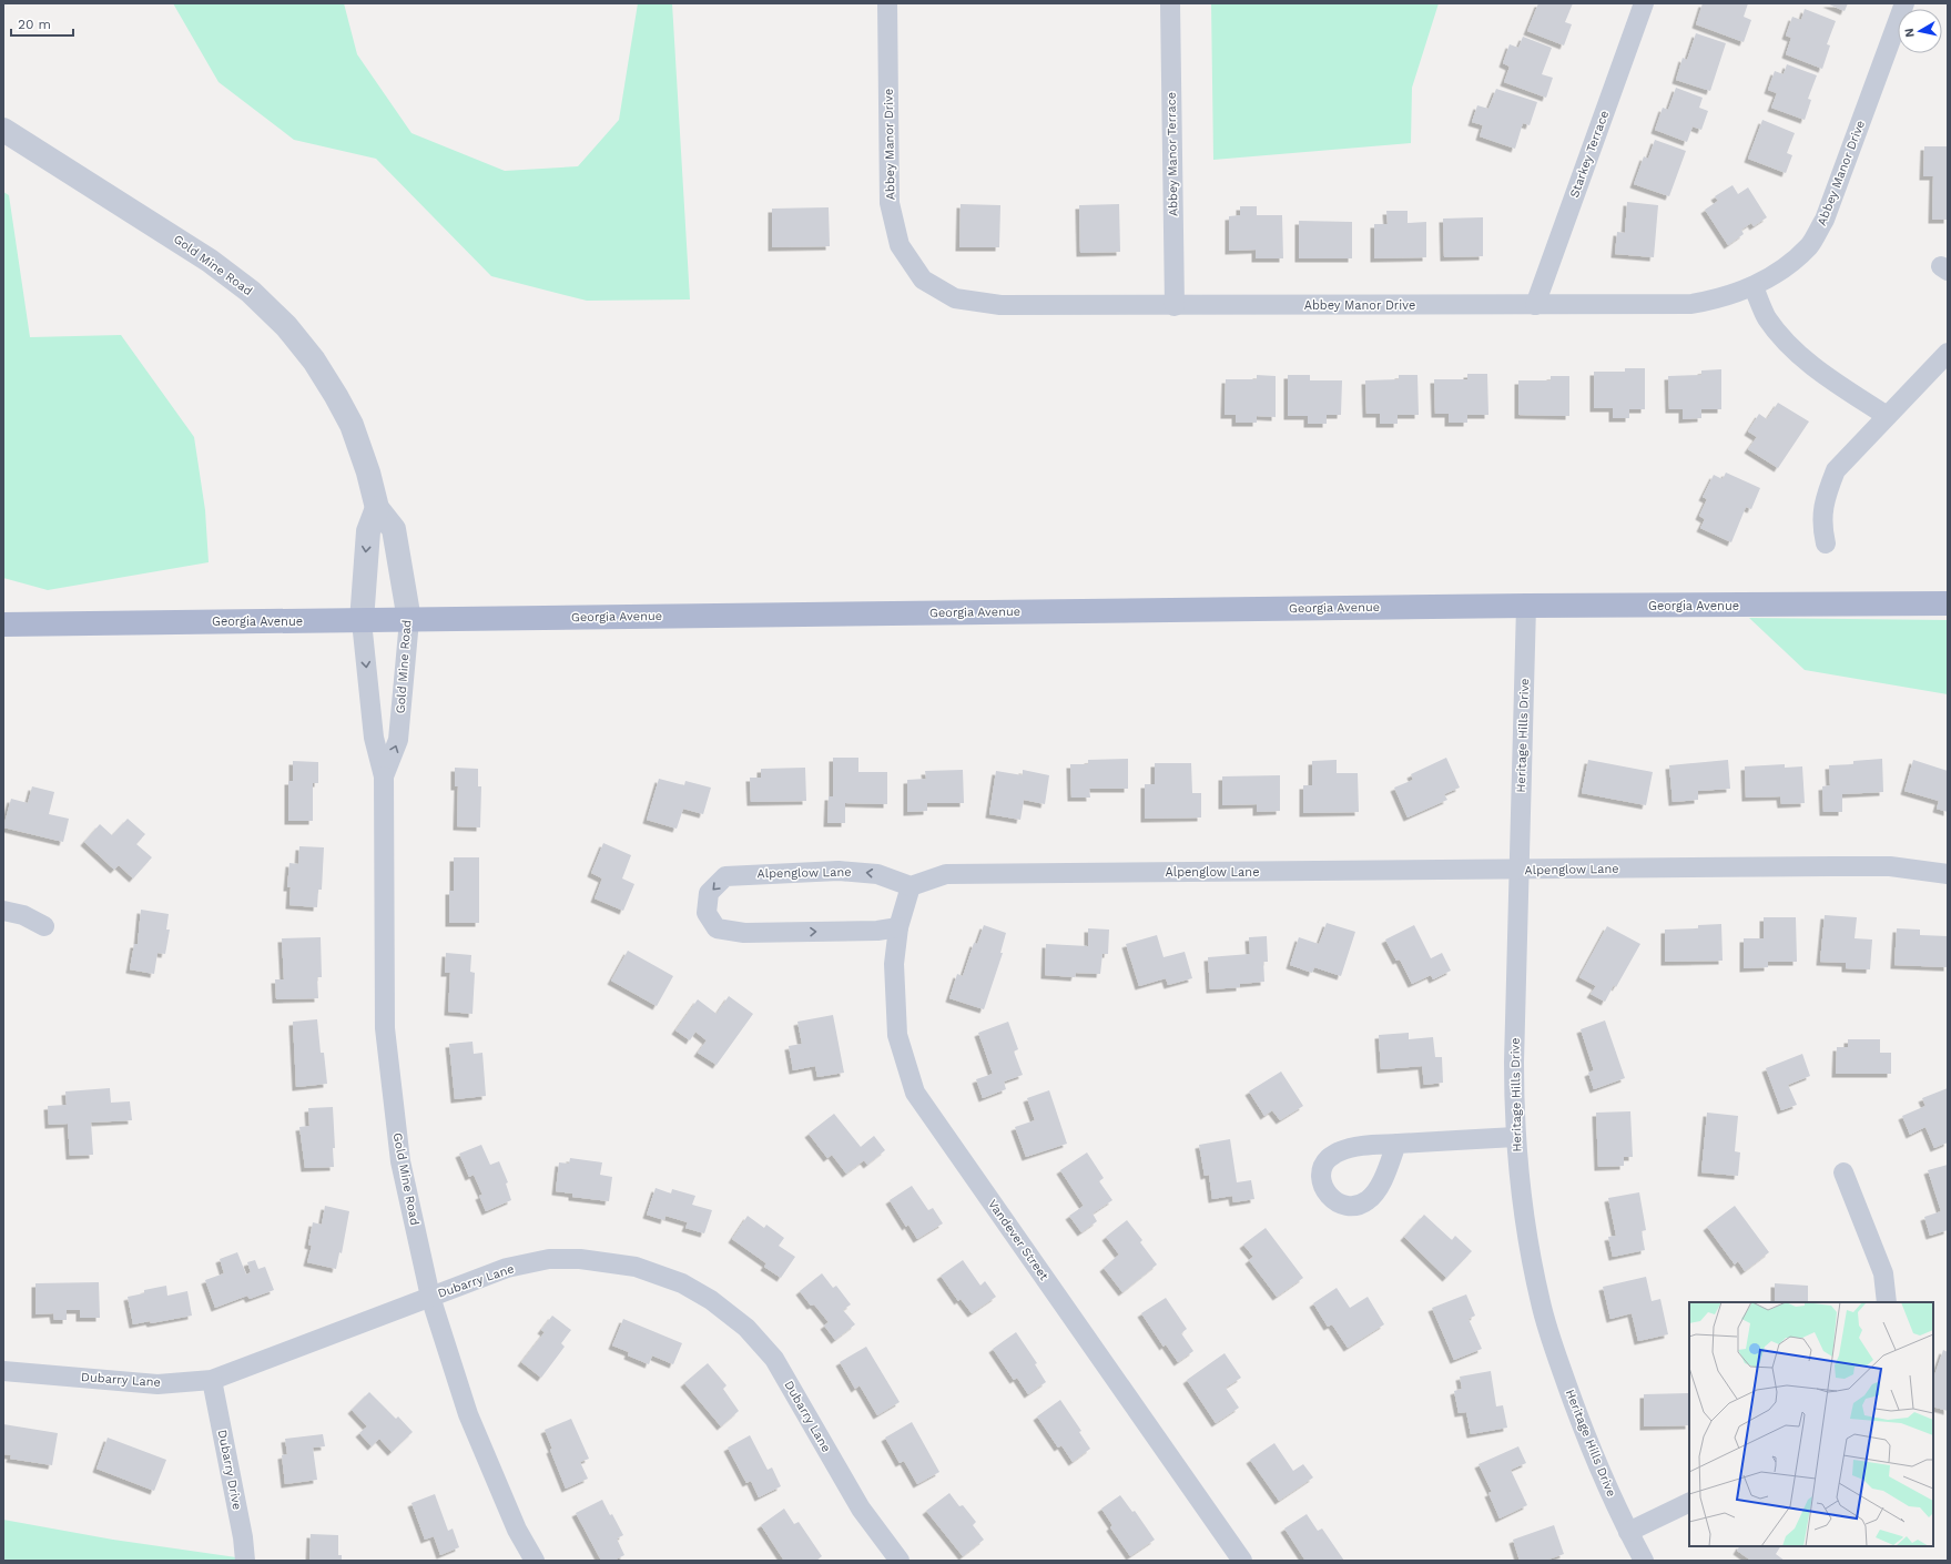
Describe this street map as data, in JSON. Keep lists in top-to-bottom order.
{
  "streets": {
    "main road": ["Georgia Avenue"],
    "street": [
      "Abbey Manor Drive",
      "Abbey Manor Terrace",
      "Starkey Terrace",
      "Gold Mine Road",
      "Heritage Hills Drive",
      "Alpenglow Lane",
      "Vandever Street",
      "Dubarry Lane",
      "Dubarry Drive"
    ]
  },
  "crossings": [
    ["Abbey Manor Drive", "Abbey Manor Terrace"],
    ["Abbey Manor Drive", "Starkey Terrace"],
    ["Gold Mine Road", "Georgia Avenue"],
    ["Gold Mine Road", "Dubarry Lane"],
    ["Georgia Avenue", "Heritage Hills Drive"],
    ["Heritage Hills Drive", "Alpenglow Lane"],
    ["Alpenglow Lane", "Vandever Street"],
    ["Dubarry Lane", "Dubarry Drive"]
  ],
  "scale_bar": "20 m",
  "north": "left"
}
